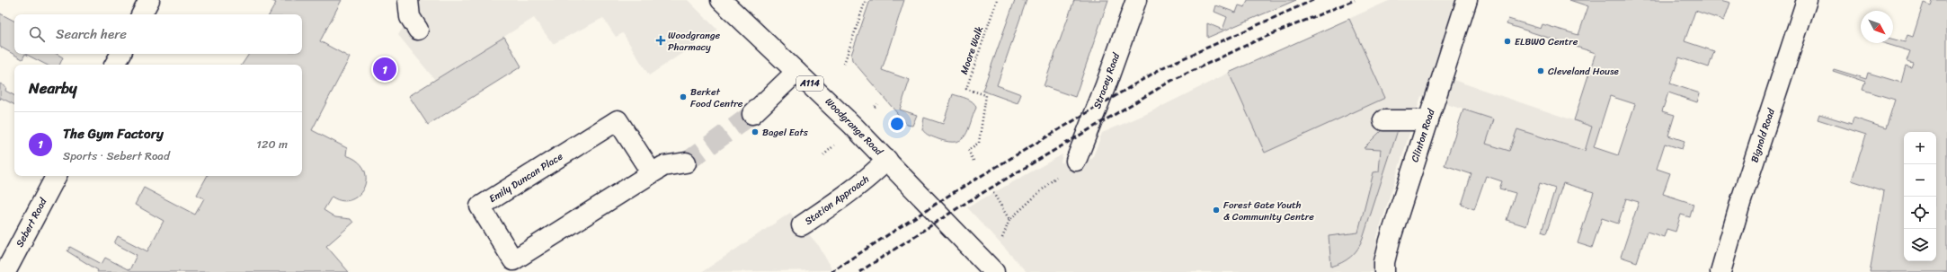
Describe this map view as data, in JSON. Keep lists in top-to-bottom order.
{
  "streets": {
    "street": [
      "Stracey Road",
      "A114",
      "Woodgrange Road",
      "Clinton Road",
      "Bignold Road",
      "Emily Duncan Place",
      "Station Approach",
      "Sebert Road"
    ],
    "path": ["Moore Walk"]
  },
  "crossings": [
    ["Woodgrange Road", "Station Approach"]
  ],
  "places": {
    "health": ["Woodgrange Pharmacy"],
    "other": [
      "ELBWO Centre",
      "Cleveland House",
      "Berket Food Centre",
      "Bagel Eats",
      "Forest Gate Youth & Community Centre"
    ]
  },
  "north": "bottom right",
  "page": {
    "search": "Search here",
    "pins": "1",
    "heading": "Nearby",
    "list": [
      {
        "mark": "1",
        "name": "The Gym Factory",
        "note": "Sports · Sebert Road",
        "value": "120 m"
      }
    ],
    "map_buttons": ["+", "−"]
  }
}
